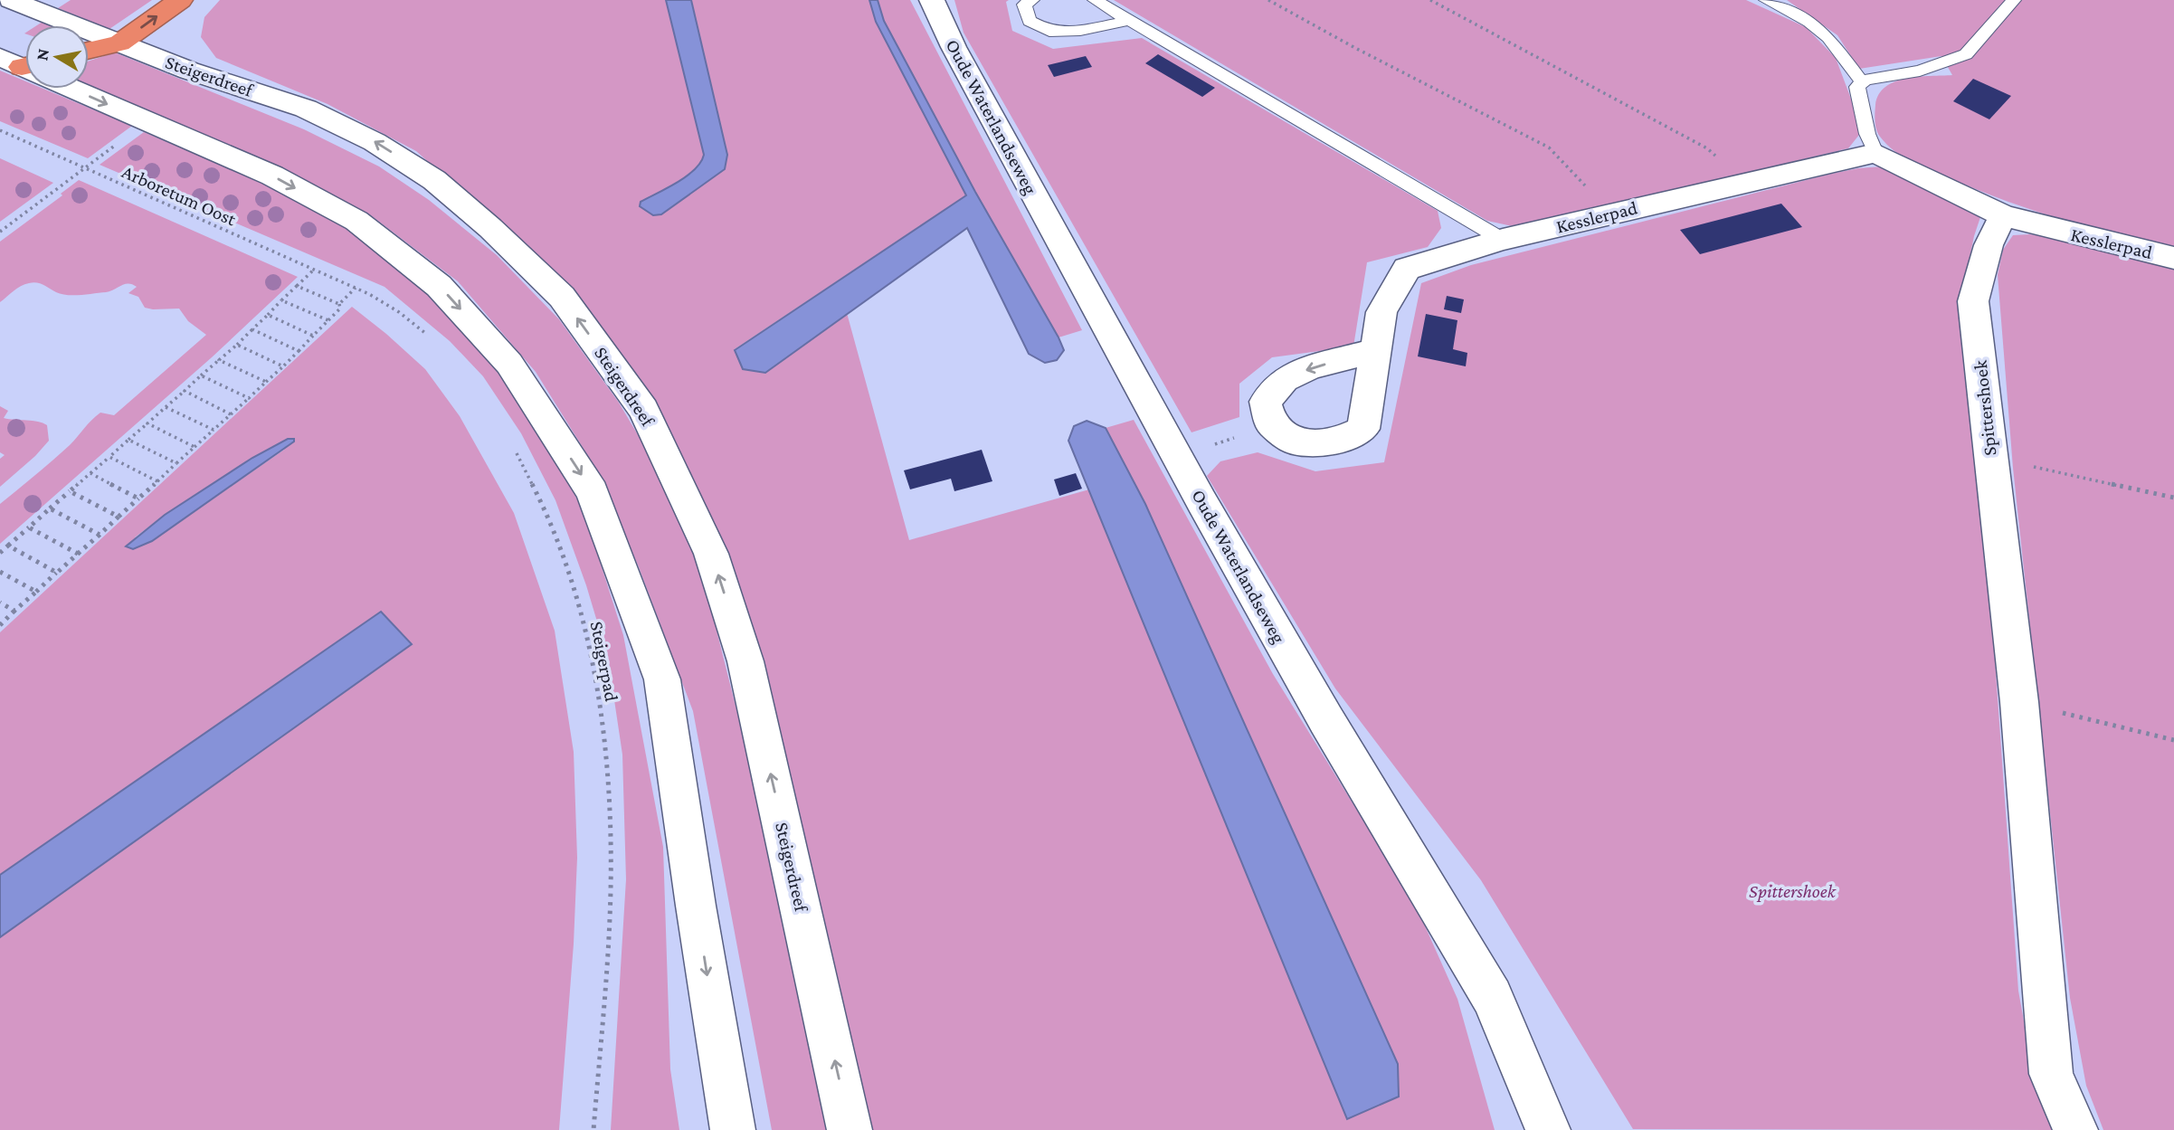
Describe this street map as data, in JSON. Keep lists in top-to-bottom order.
{
  "streets": {
    "main road": [
      "Steigerdreef",
      "Oude Waterlandseweg",
      "Kesslerpad",
      "Spittershoek"
    ],
    "path": ["Arboretum Oost", "Steigerpad"]
  },
  "crossings": [
    ["Kesslerpad", "Spittershoek"]
  ],
  "parks": ["Spittershoek"],
  "north": "left"
}
